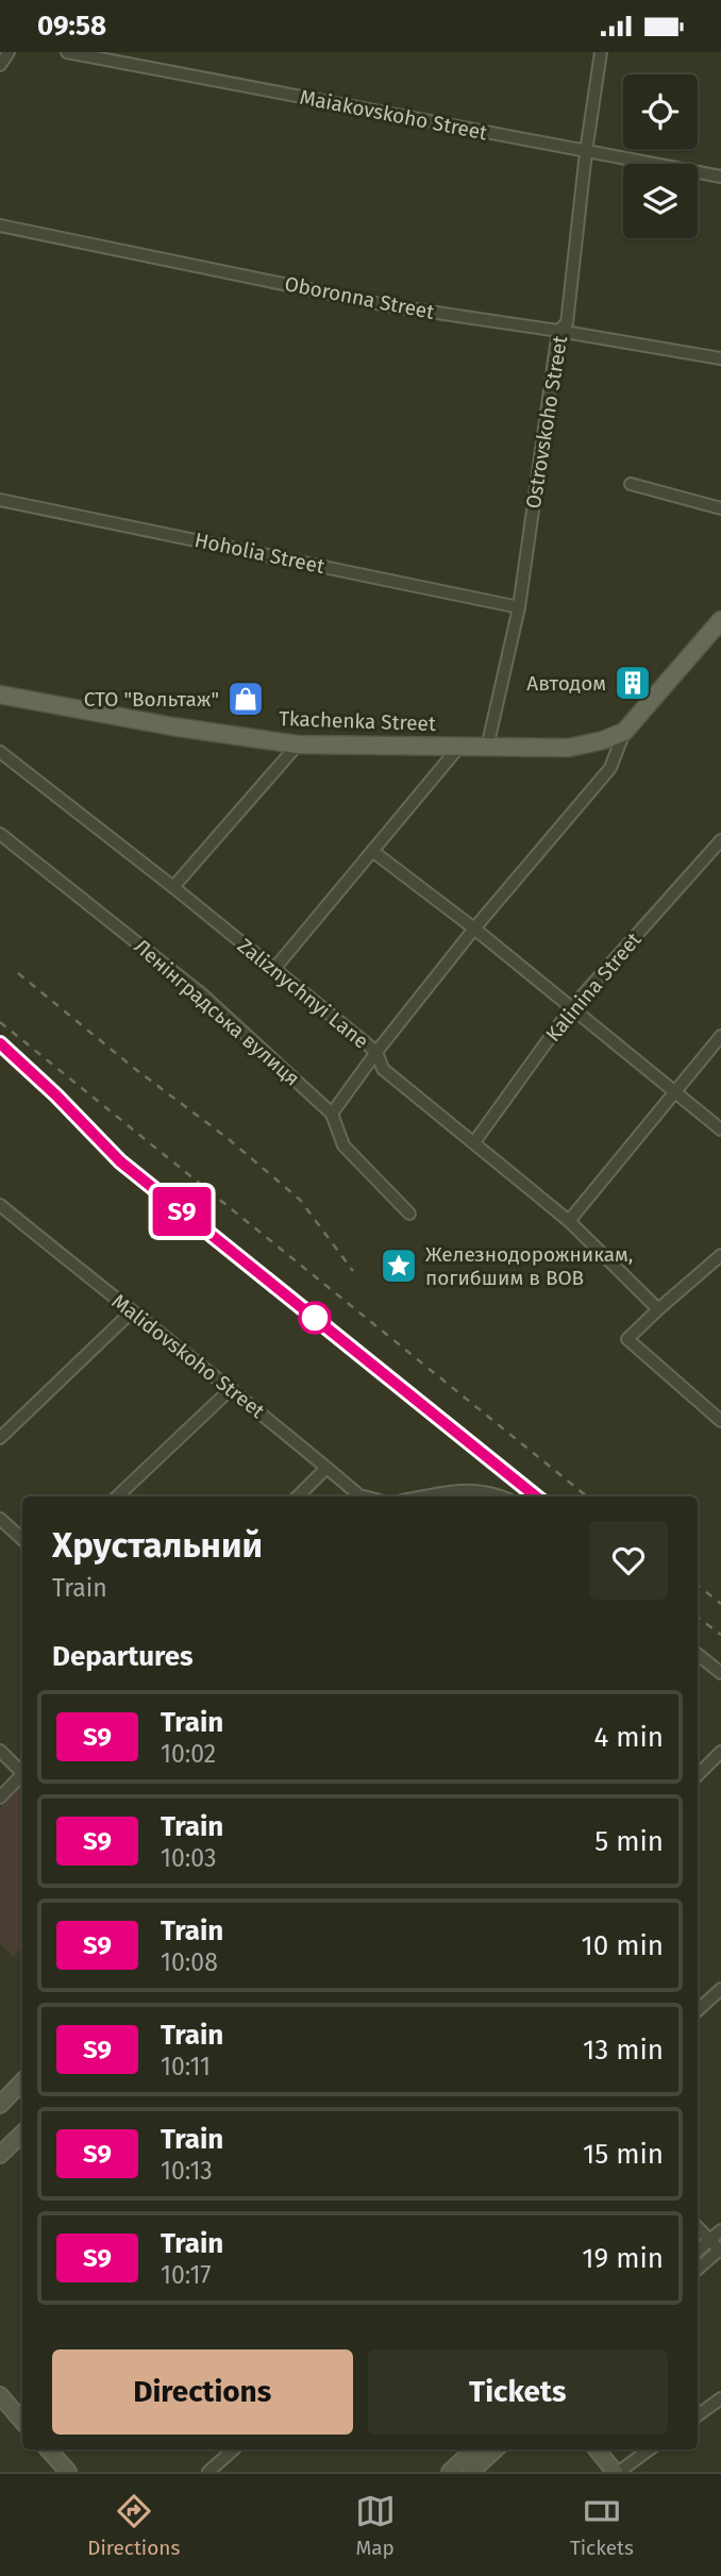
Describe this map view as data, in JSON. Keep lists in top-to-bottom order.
{
  "streets": {
    "main road": ["Tkachenka Street"],
    "street": [
      "Maiakovskoho Street",
      "Oboronna Street",
      "Ostrovskoho Street",
      "Hoholia Street",
      "Kalinina Street",
      "Zaliznychnyi Lane",
      "Ленінградська вулиця",
      "Malidovskoho Street"
    ]
  },
  "crossings": [
    ["Maiakovskoho Street", "Ostrovskoho Street"],
    ["Oboronna Street", "Ostrovskoho Street"],
    ["Ostrovskoho Street", "Hoholia Street"],
    ["Ostrovskoho Street", "Tkachenka Street"],
    ["Kalinina Street", "Zaliznychnyi Lane"]
  ],
  "places": {
    "building": ["Автодом"],
    "shop": ["СТО \"Вольтаж\""],
    "place": ["Железнодорожникам, погибшим в ВОВ"]
  },
  "page": {
    "status": "09:58",
    "on_map": "S9",
    "heading": [
      ["Хрустальний", "Train"],
      "Departures"
    ],
    "list": [
      {
        "mark": "S9",
        "name": "Train",
        "note": "10:02",
        "value": "4 min"
      },
      {
        "mark": "S9",
        "name": "Train",
        "note": "10:03",
        "value": "5 min"
      },
      {
        "mark": "S9",
        "name": "Train",
        "note": "10:08",
        "value": "10 min"
      },
      {
        "mark": "S9",
        "name": "Train",
        "note": "10:11",
        "value": "13 min"
      },
      {
        "mark": "S9",
        "name": "Train",
        "note": "10:13",
        "value": "15 min"
      },
      {
        "mark": "S9",
        "name": "Train",
        "note": "10:17",
        "value": "19 min"
      }
    ],
    "buttons": ["Directions", "Tickets"],
    "tabs": ["Directions", "Map", "Tickets"]
  }
}
